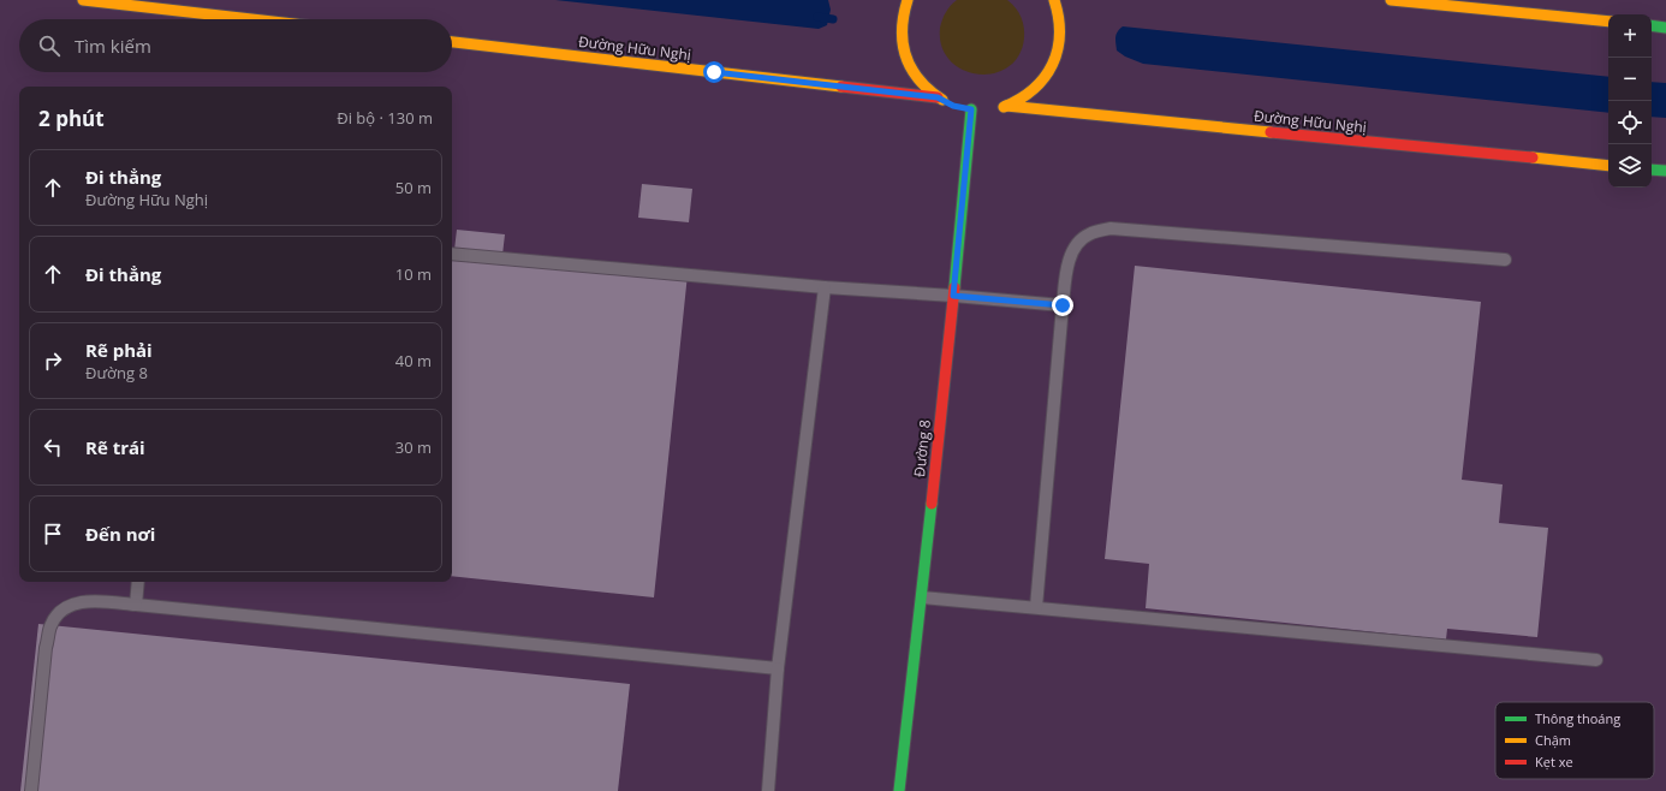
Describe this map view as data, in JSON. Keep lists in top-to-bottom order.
{
  "streets": {
    "main road": ["Đường Hữu Nghị", "Đường 8"]
  },
  "legend": ["Thông thoáng", "Chậm", "Kẹt xe"],
  "page": {
    "map_buttons": ["+", "−"],
    "search": "Tìm kiếm",
    "heading": ["2 phút", "Đi bộ · 130 m"],
    "list": [
      ["Đi thẳng", "Đường Hữu Nghị", "50 m"],
      ["Đi thẳng", "10 m"],
      ["Rẽ phải", "Đường 8", "40 m"],
      ["Rẽ trái", "30 m"],
      "Đến nơi"
    ]
  }
}
